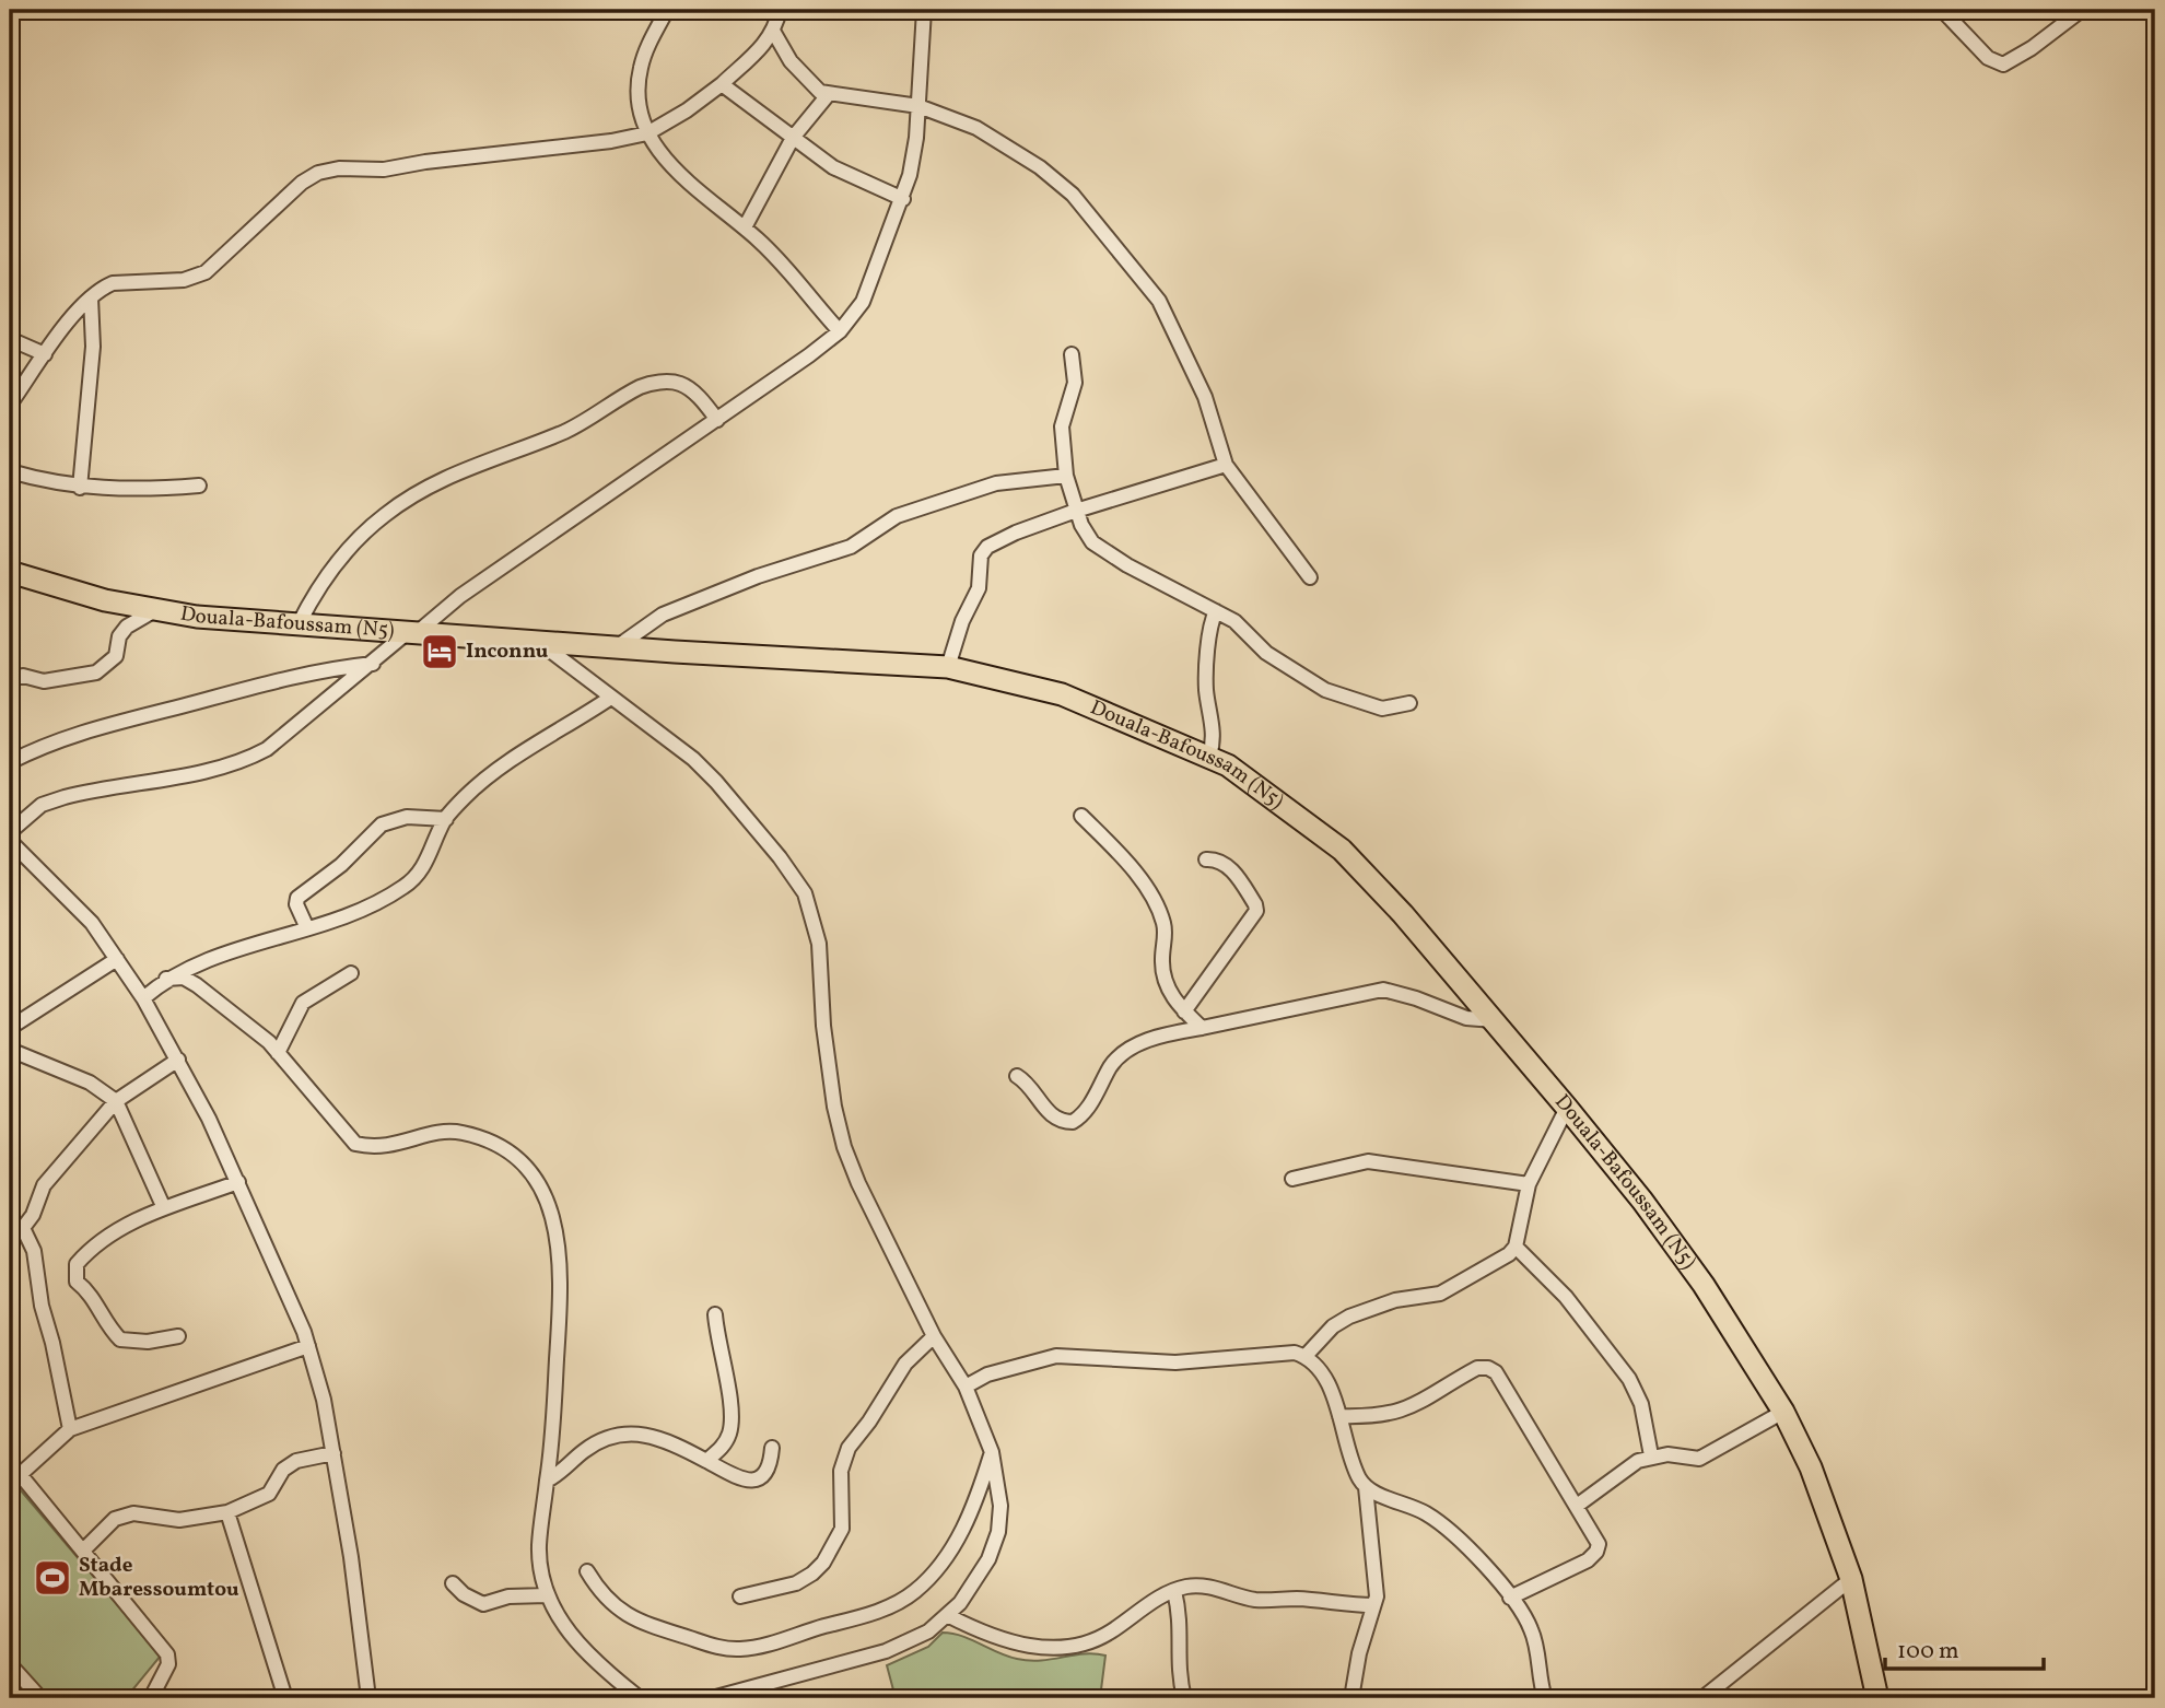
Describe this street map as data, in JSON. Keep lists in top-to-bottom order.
{
  "streets": {
    "highway": ["Douala-Bafoussam (N5)"]
  },
  "places": {
    "hotel": ["Inconnu"],
    "sports": ["Stade Mbaressoumtou"]
  },
  "scale_bar": "100 m"
}
